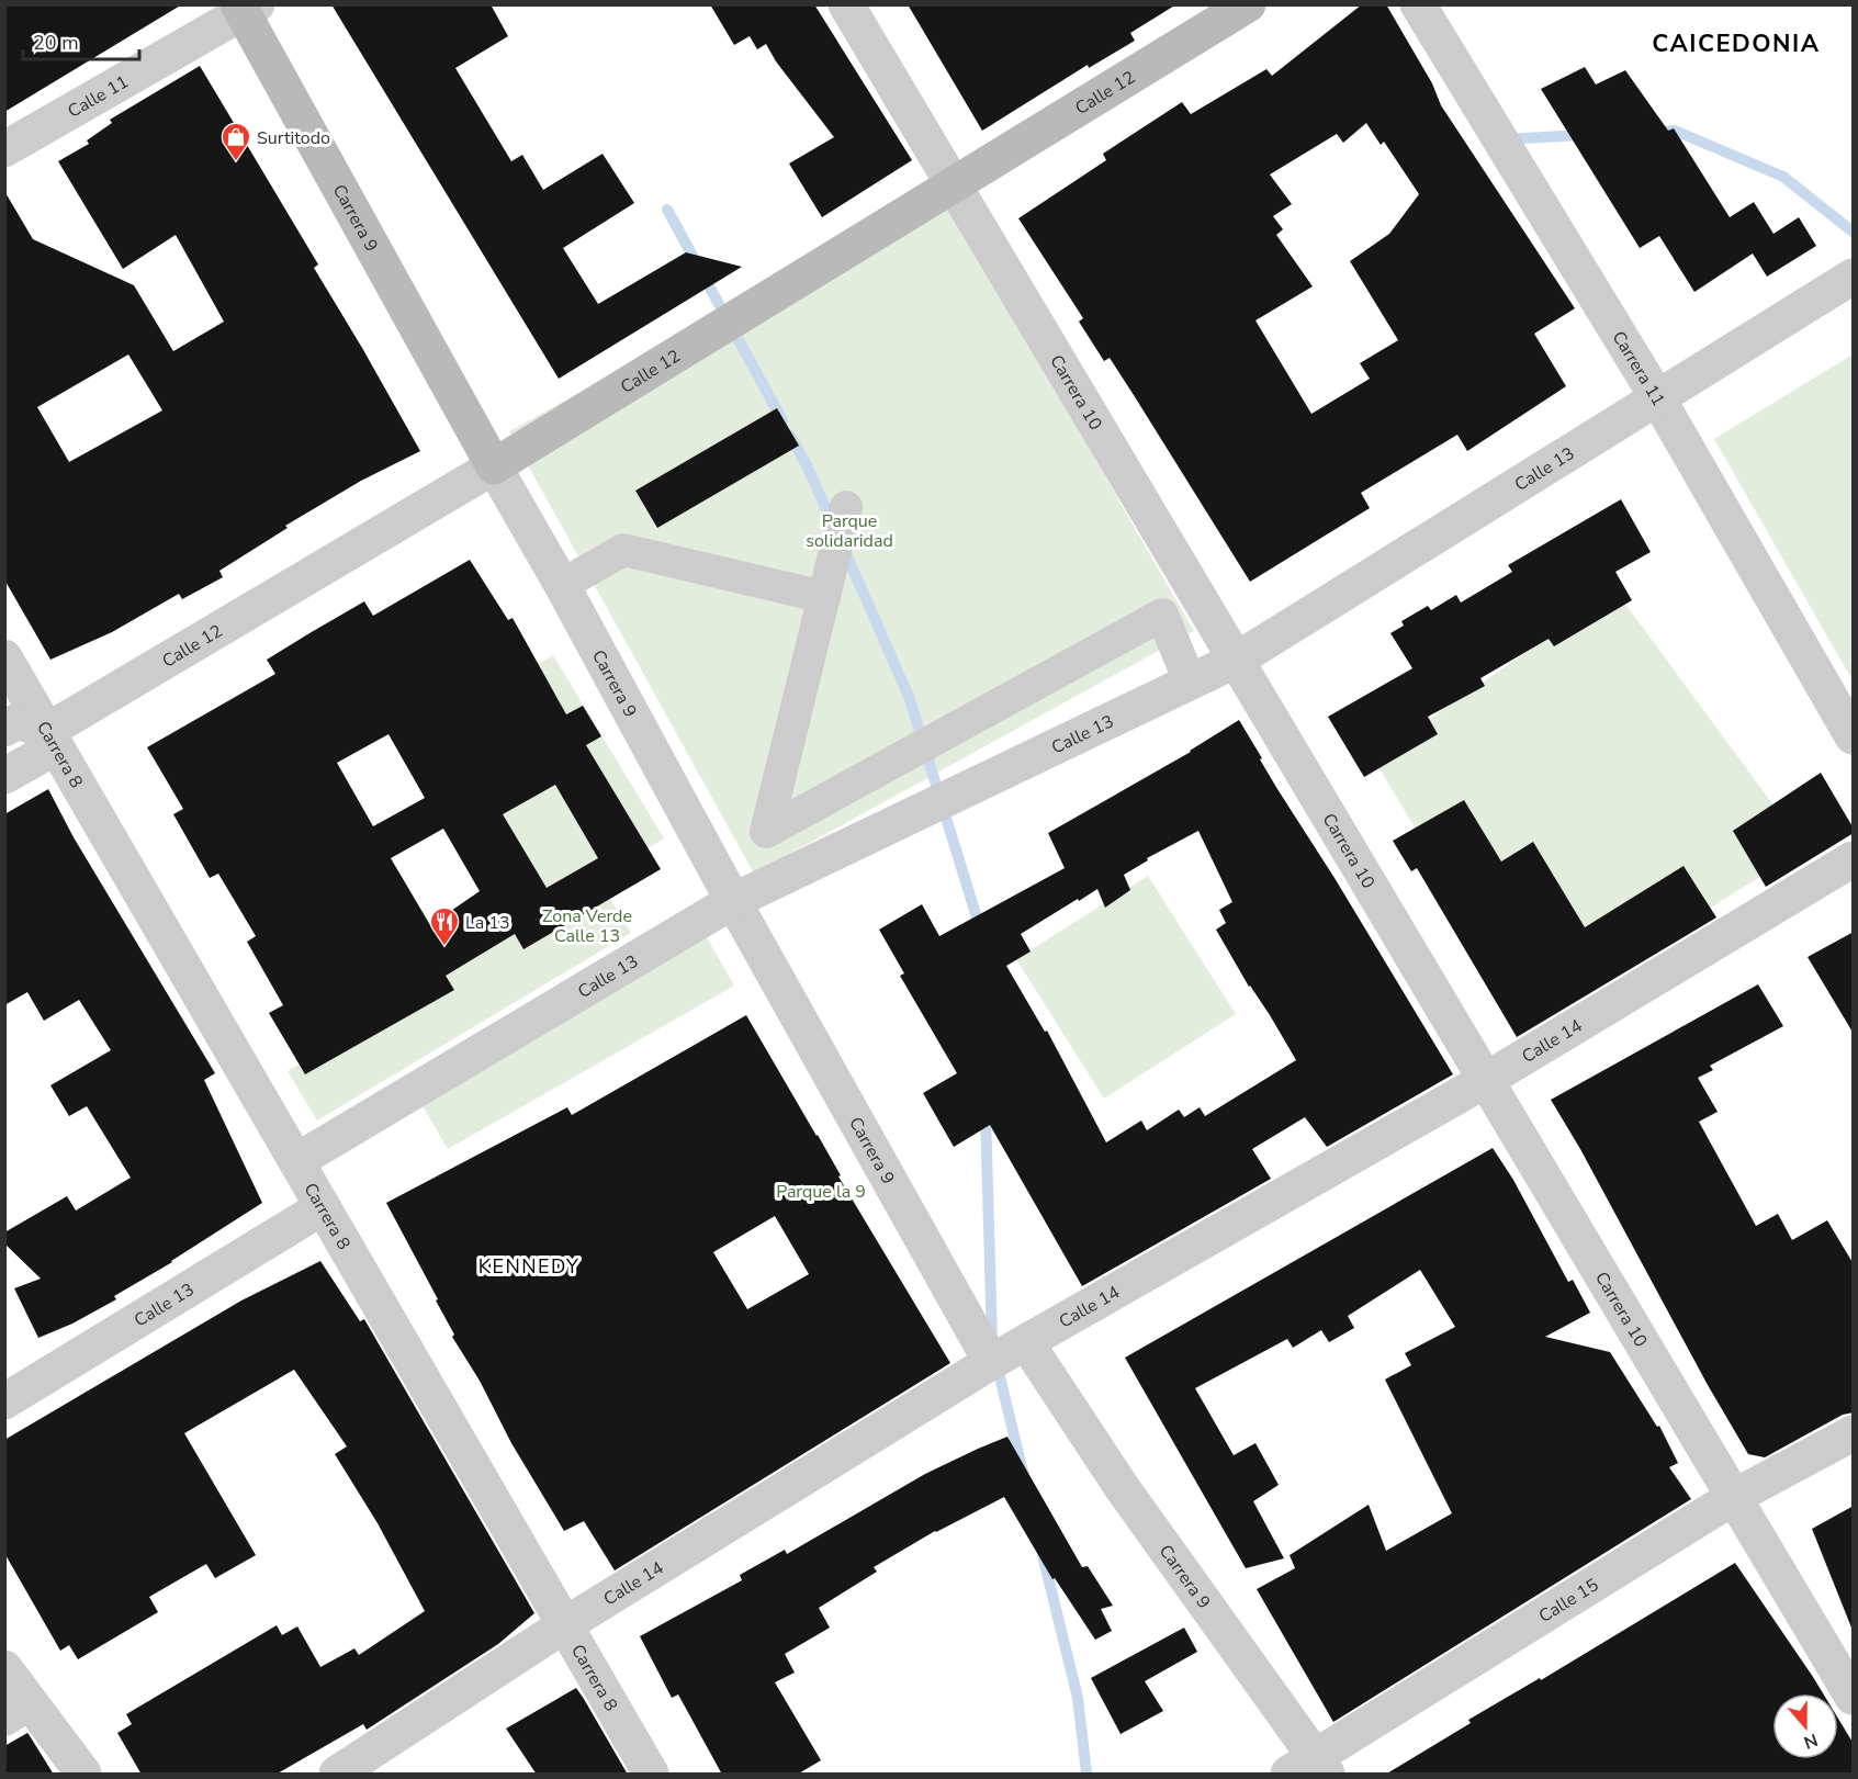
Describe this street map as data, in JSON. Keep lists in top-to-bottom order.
{
  "streets": {
    "main road": ["Calle 12", "Carrera 9"],
    "street": [
      "Calle 11",
      "Carrera 11",
      "Carrera 10",
      "Calle 13",
      "Carrera 8",
      "Calle 14",
      "Calle 15"
    ]
  },
  "crossings": [
    ["Calle 12", "Carrera 9"],
    ["Calle 12", "Carrera 10"],
    ["Calle 12", "Carrera 8"],
    ["Calle 11", "Carrera 9"],
    ["Carrera 9", "Calle 13"],
    ["Carrera 9", "Calle 14"],
    ["Carrera 9", "Calle 15"],
    ["Carrera 11", "Calle 13"],
    ["Carrera 10", "Calle 13"],
    ["Carrera 10", "Calle 14"],
    ["Carrera 10", "Calle 15"],
    ["Calle 13", "Carrera 8"],
    ["Carrera 8", "Calle 14"]
  ],
  "districts": ["CAICEDONIA", "KENNEDY"],
  "parks": ["Parque solidaridad", "Zona Verde Calle 13", "Parque la 9"],
  "places": {
    "shop": ["Surtitodo"],
    "restaurant": ["La 13"]
  },
  "scale_bar": "20 m",
  "north": "bottom"
}
